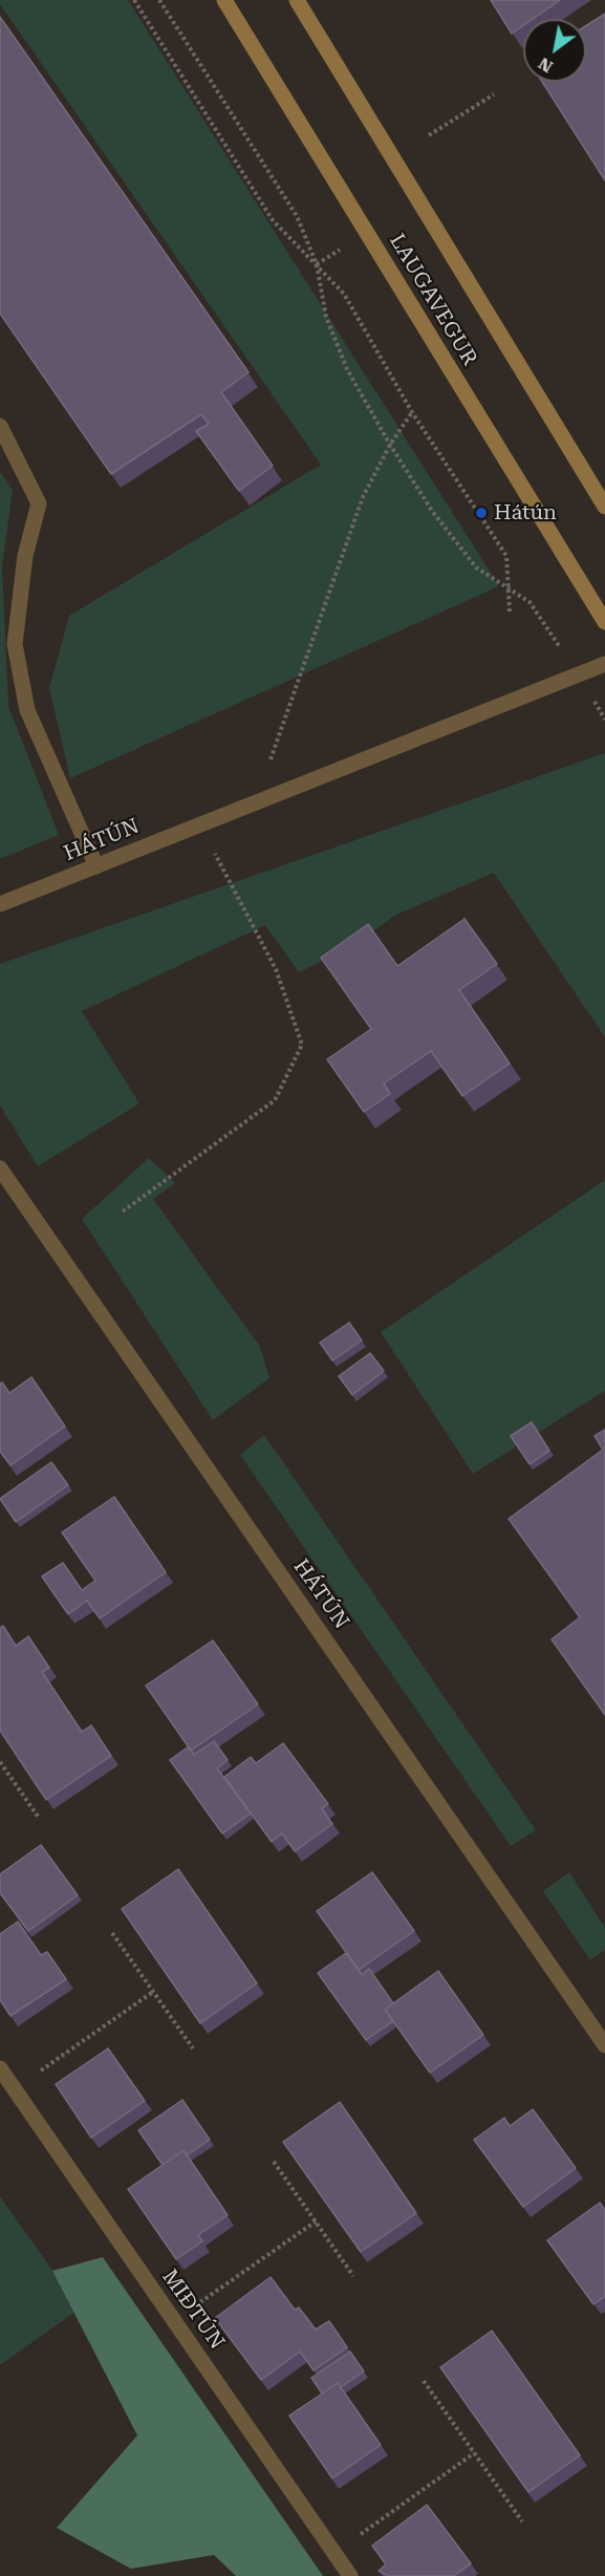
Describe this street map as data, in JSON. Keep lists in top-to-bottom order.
{
  "streets": {
    "main road": ["LAUGAVEGUR"],
    "street": ["HÁTÚN", "MIÐTÚN"]
  },
  "places": ["Hátún"],
  "north": "bottom left"
}
